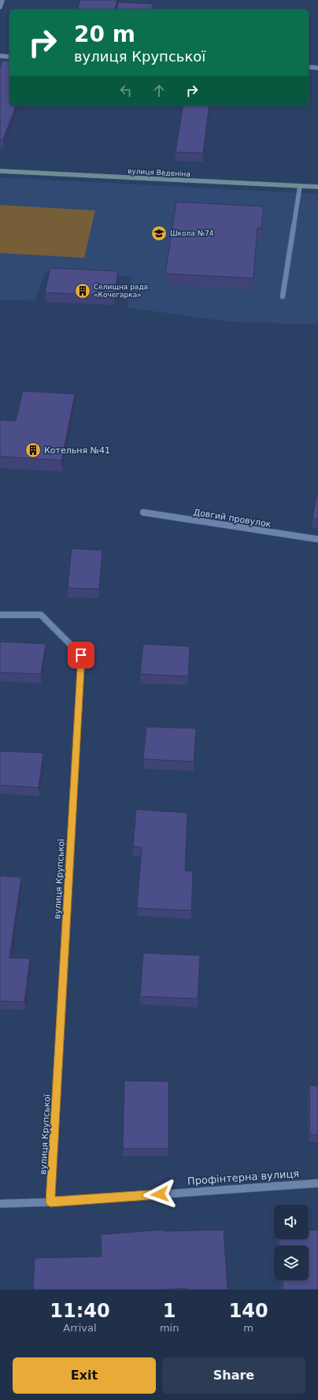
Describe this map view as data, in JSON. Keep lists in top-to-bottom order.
{
  "streets": {
    "street": [
      "вулиця Веденіна",
      "Довгий провулок",
      "вулиця Крупської",
      "Профінтерна вулиця"
    ]
  },
  "crossings": [
    ["вулиця Крупської", "Профінтерна вулиця"]
  ],
  "places": {
    "school or university": ["Школа №74"],
    "building": ["Селищна рада «Кочегарка»", "Котельня №41"]
  },
  "page": {
    "turn": ["20 m", "вулиця Крупської"],
    "eta": [
      "11:40",
      "Arrival",
      "1",
      "min",
      "140",
      "m"
    ],
    "buttons": ["Exit", "Share"]
  }
}
